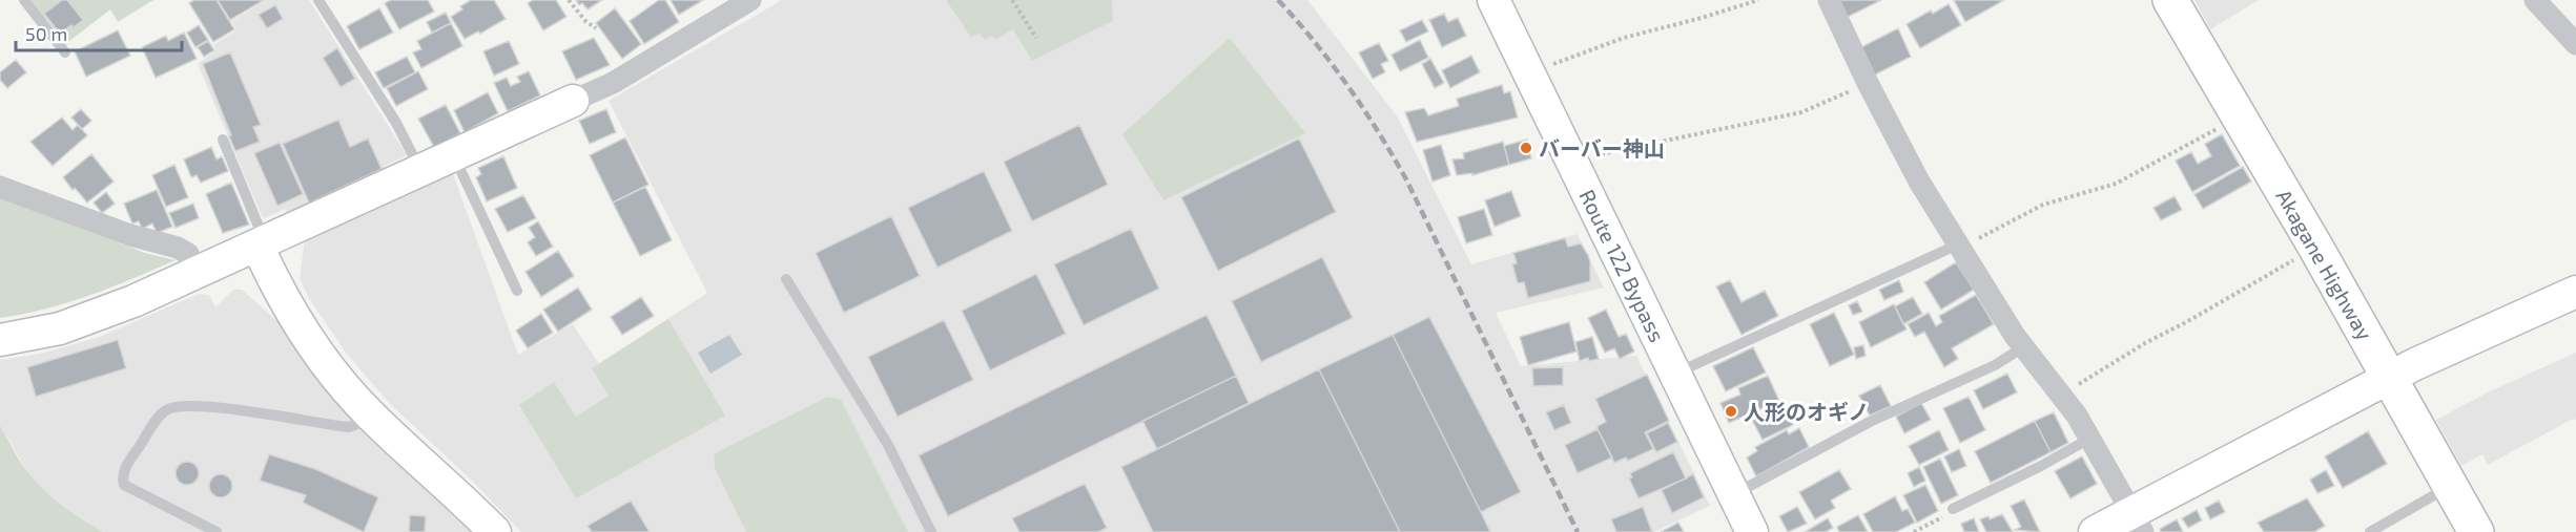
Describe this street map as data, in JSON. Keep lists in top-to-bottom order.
{
  "streets": {
    "highway": ["Akagane Highway"],
    "street": ["Route 122 Bypass"]
  },
  "places": ["バーバー神山", "人形のオギノ"],
  "scale_bar": "50 m"
}
